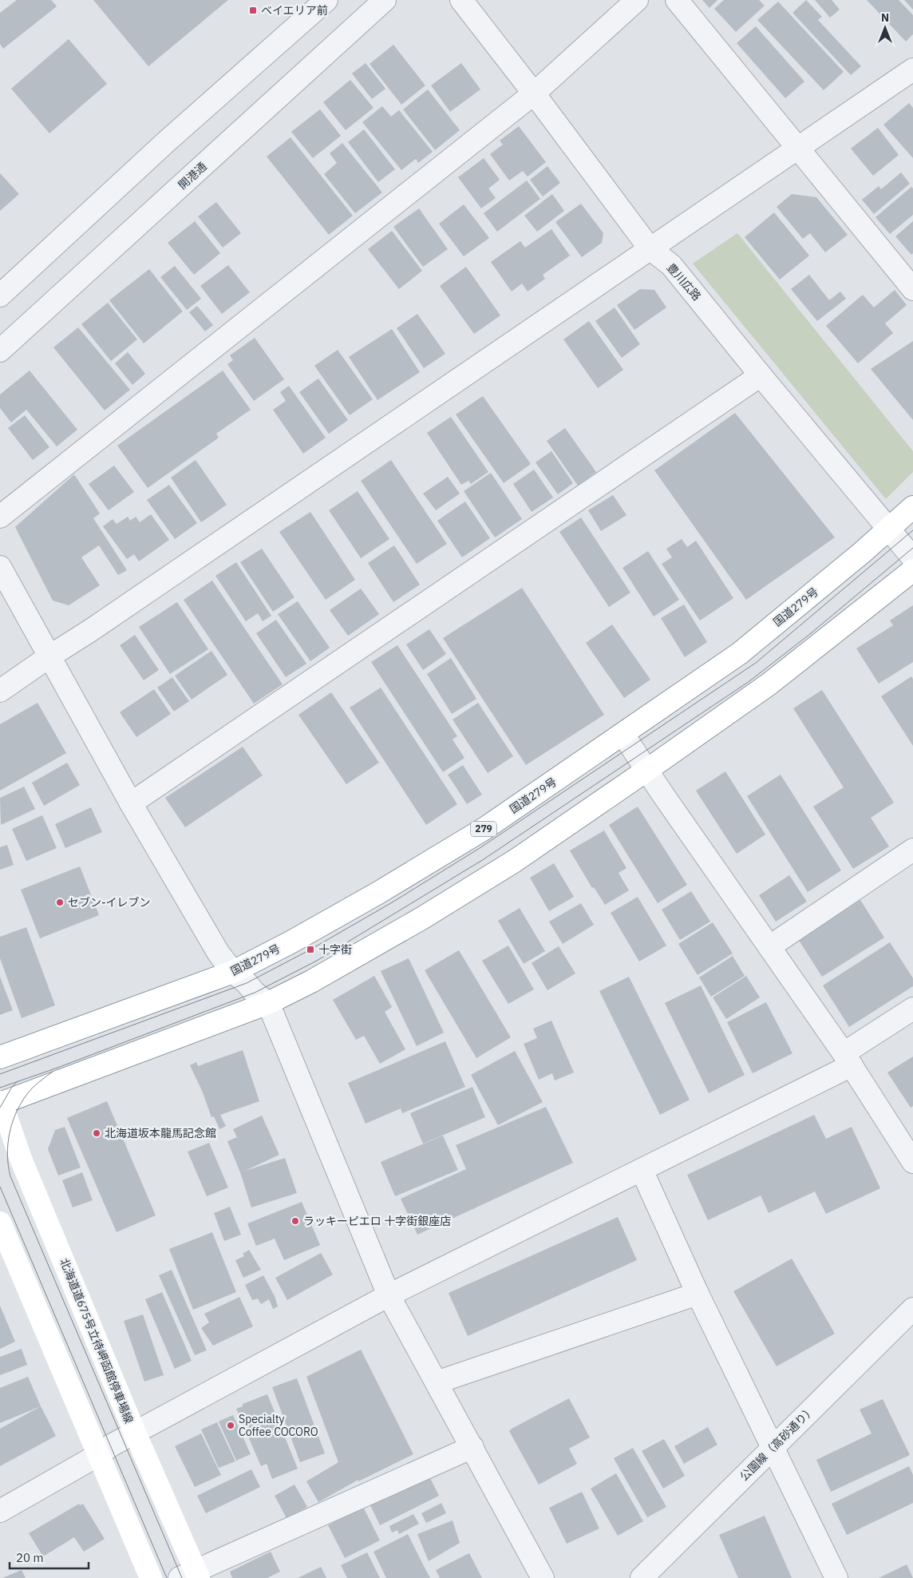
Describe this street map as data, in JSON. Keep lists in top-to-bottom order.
{
  "streets": {
    "main road": ["国道279号", "279", "北海道道675号立待岬函館停車場線"],
    "street": ["開港通", "豊川広路", "公園線（高砂通り）"]
  },
  "crossings": [
    ["豊川広路", "国道279号"]
  ],
  "places": {
    "transit": ["ベイエリア前", "十字街"],
    "other": [
      "セブン-イレブン",
      "北海道坂本龍馬記念館",
      "ラッキーピエロ 十字街銀座店",
      "Specialty Coffee COCORO"
    ]
  },
  "scale_bar": "20 m",
  "north": "top"
}
